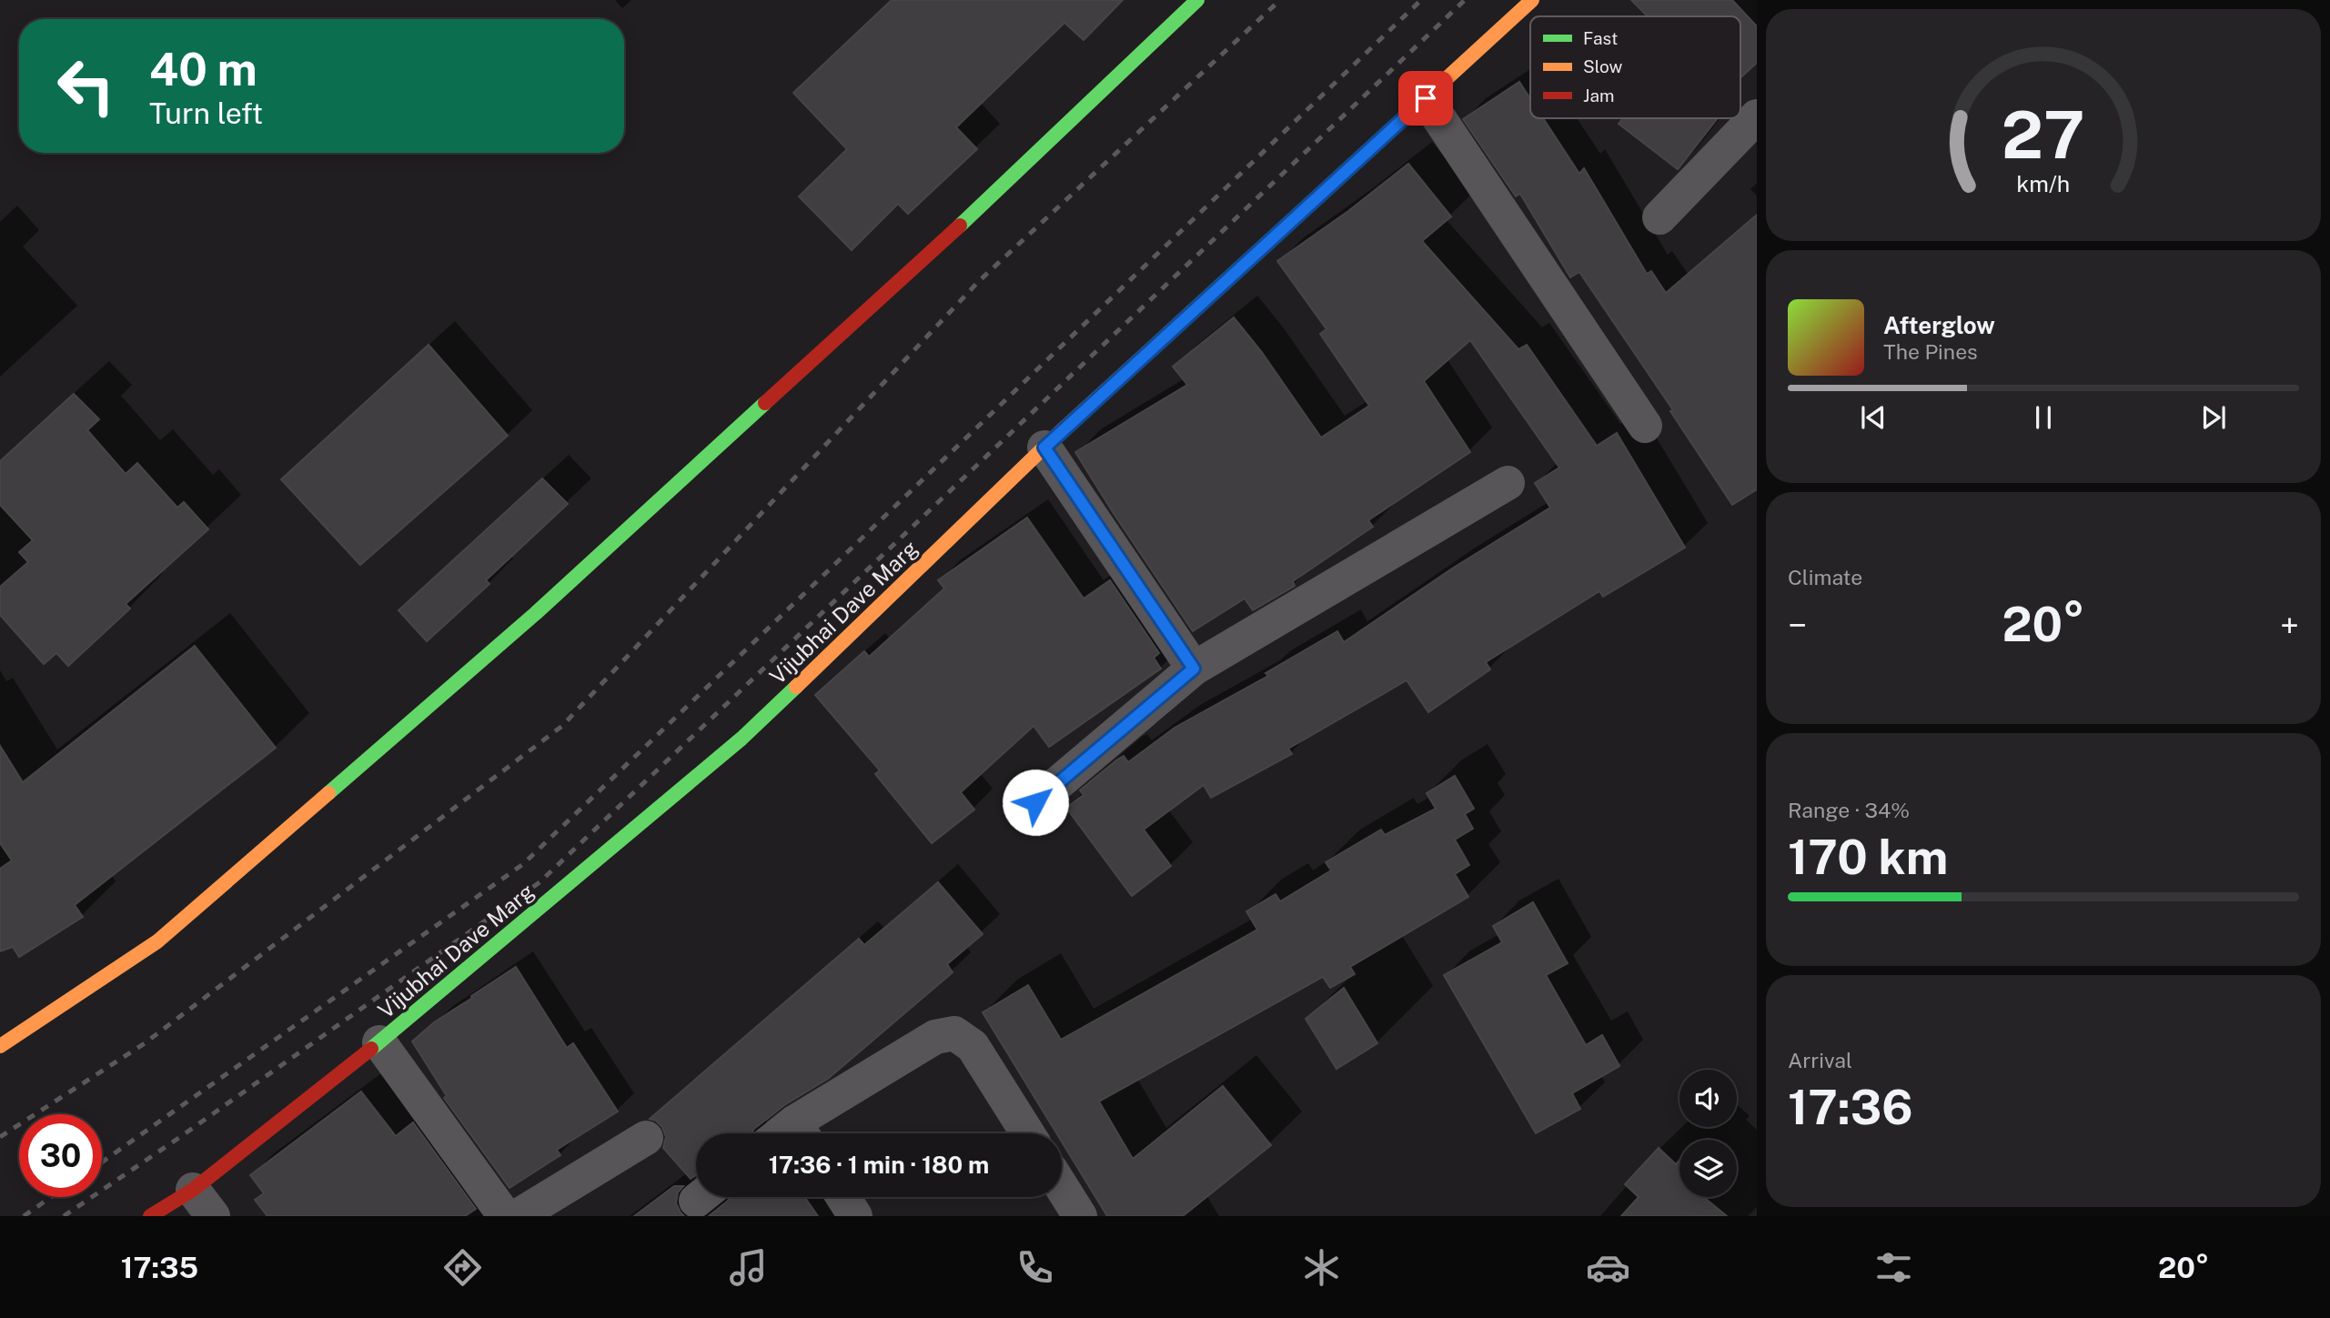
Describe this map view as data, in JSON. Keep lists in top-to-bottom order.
{
  "streets": {
    "street": ["Vijubhai Dave Marg"]
  },
  "legend": ["Fast", "Slow", "Jam"],
  "page": {
    "turn": ["40 m", "Turn left"],
    "song": ["Afterglow", "The Pines"],
    "tile": [
      "Climate",
      ["Range · 34%", "170 km"],
      ["Arrival", "17:36"]
    ],
    "heat": ["−", "20°", "+"],
    "limit": "30",
    "trip": "17:36 · 1 min · 180 m",
    "tabs": ["17:35", "20°"],
    "gauge": ["27", "km/h"]
  }
}
